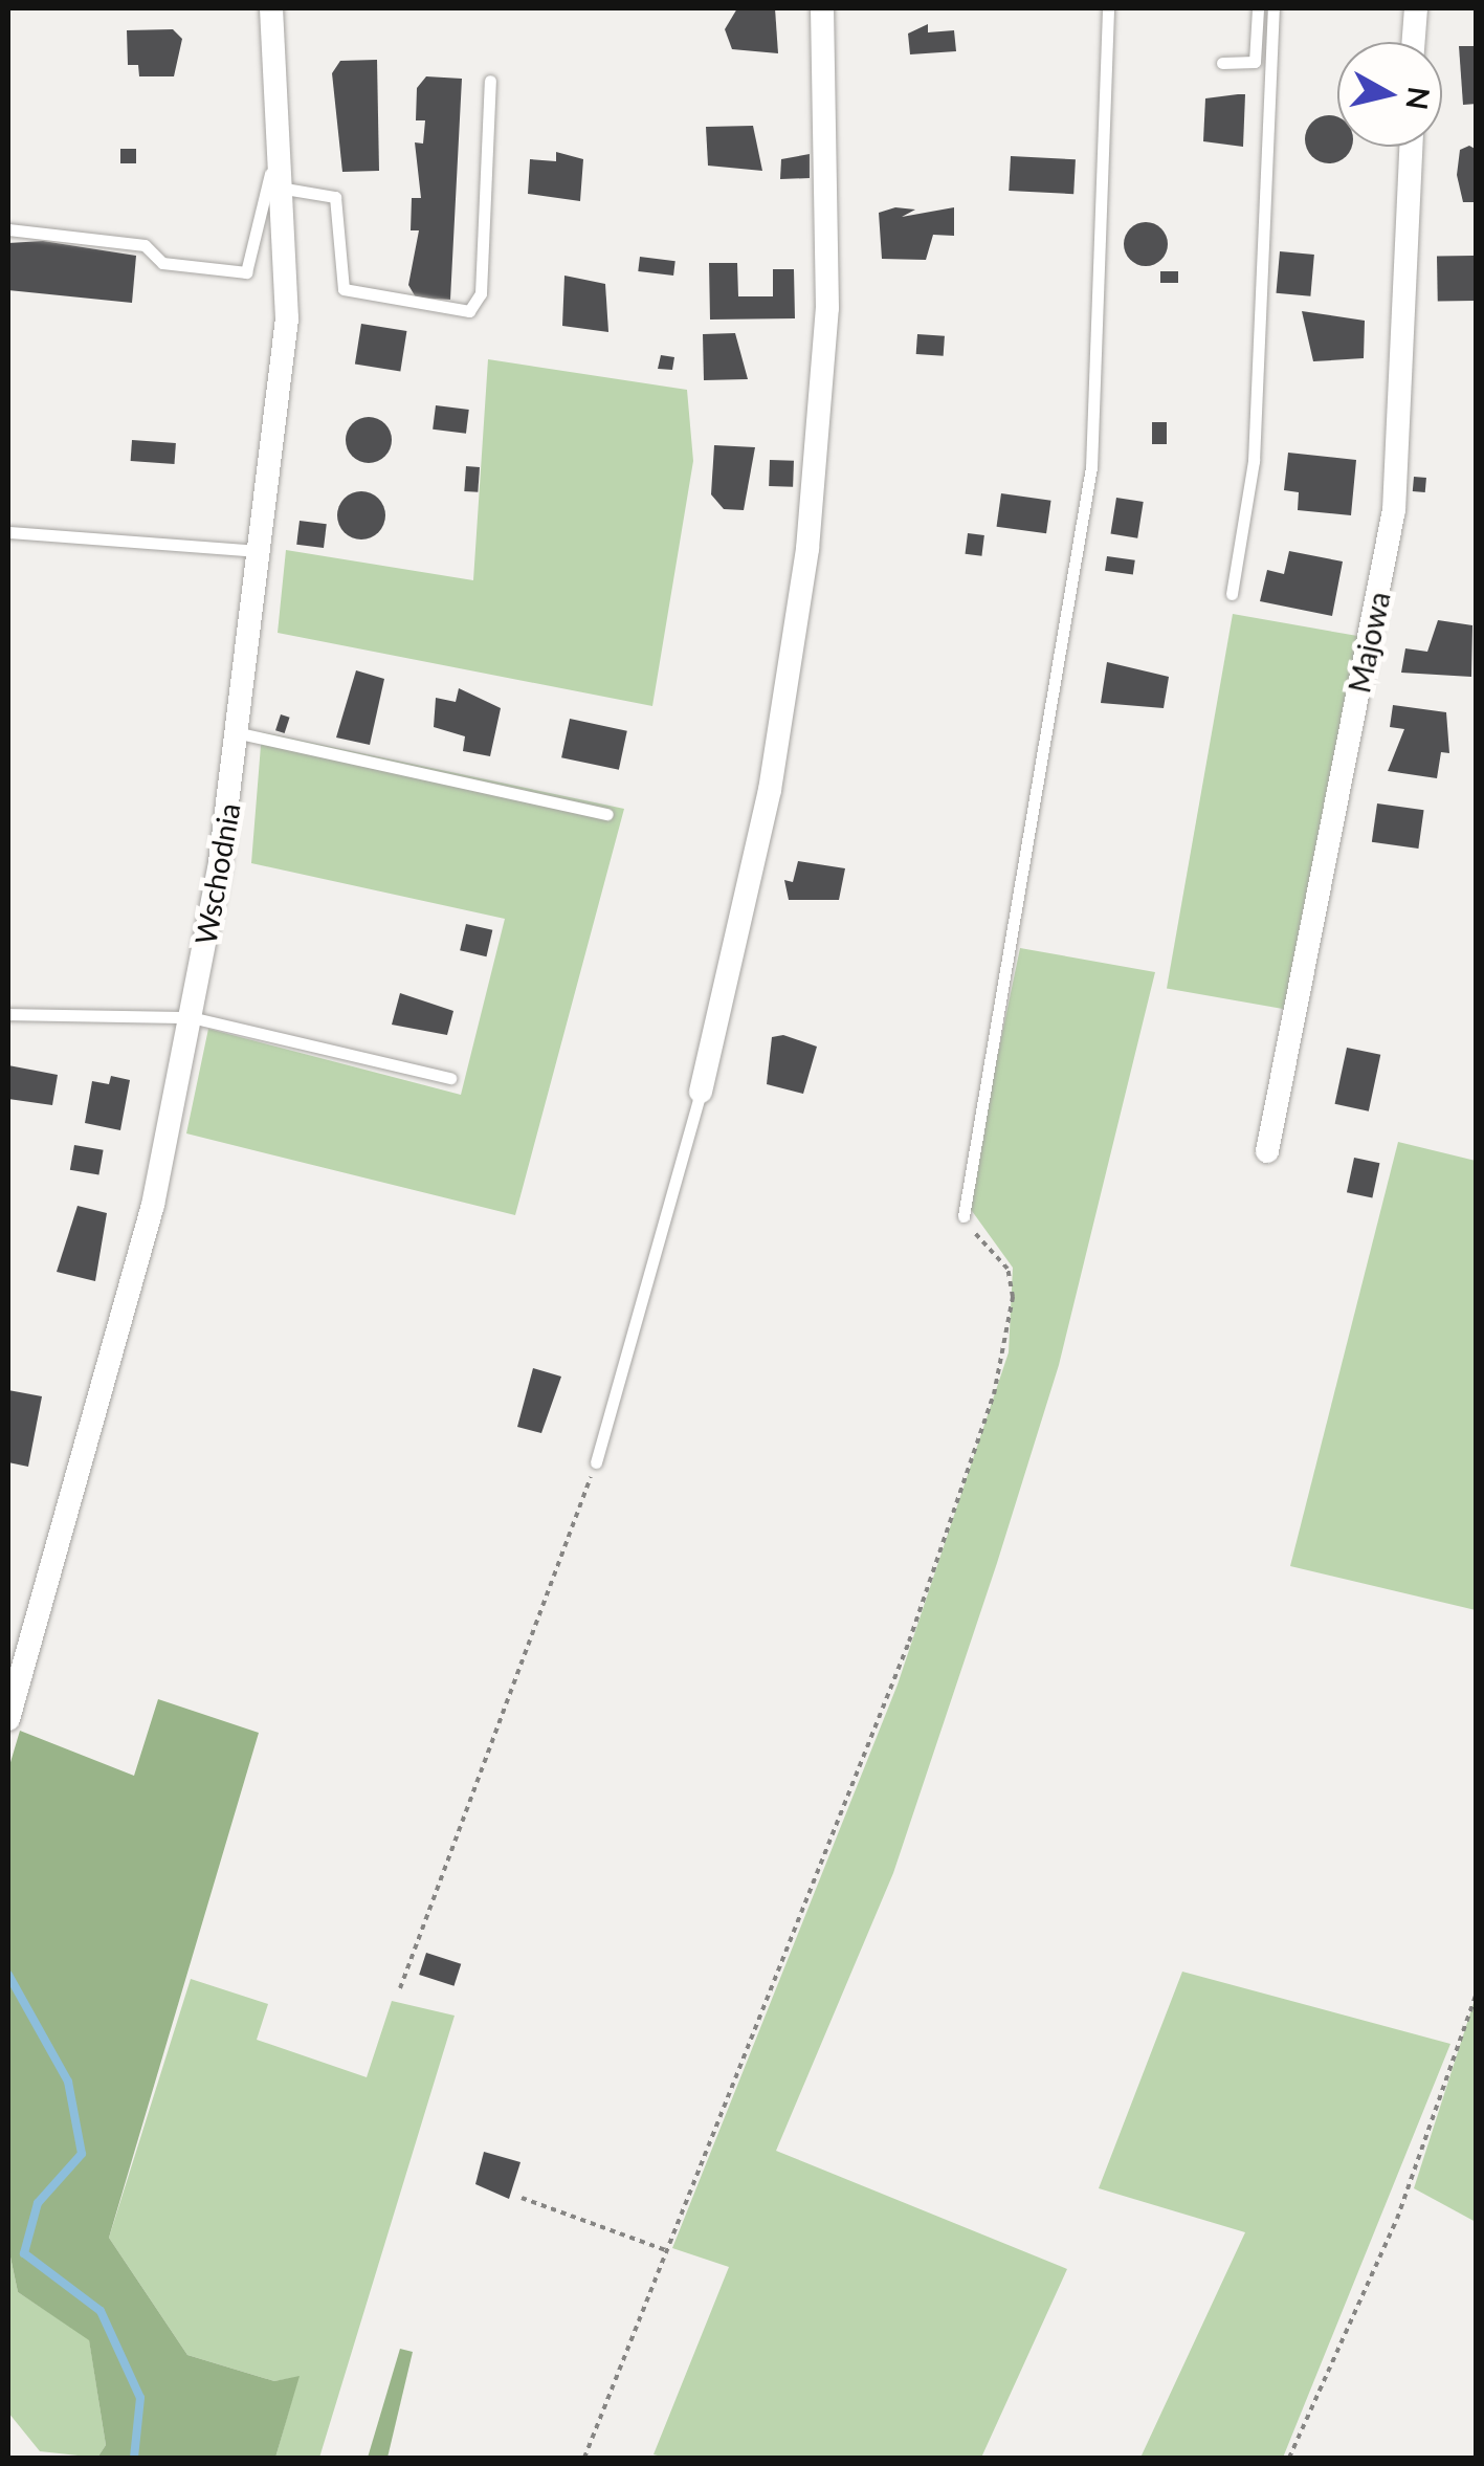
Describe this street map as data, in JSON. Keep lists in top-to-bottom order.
{
  "streets": {
    "street": ["Majowa", "Wschodnia"]
  },
  "north": "right"
}
